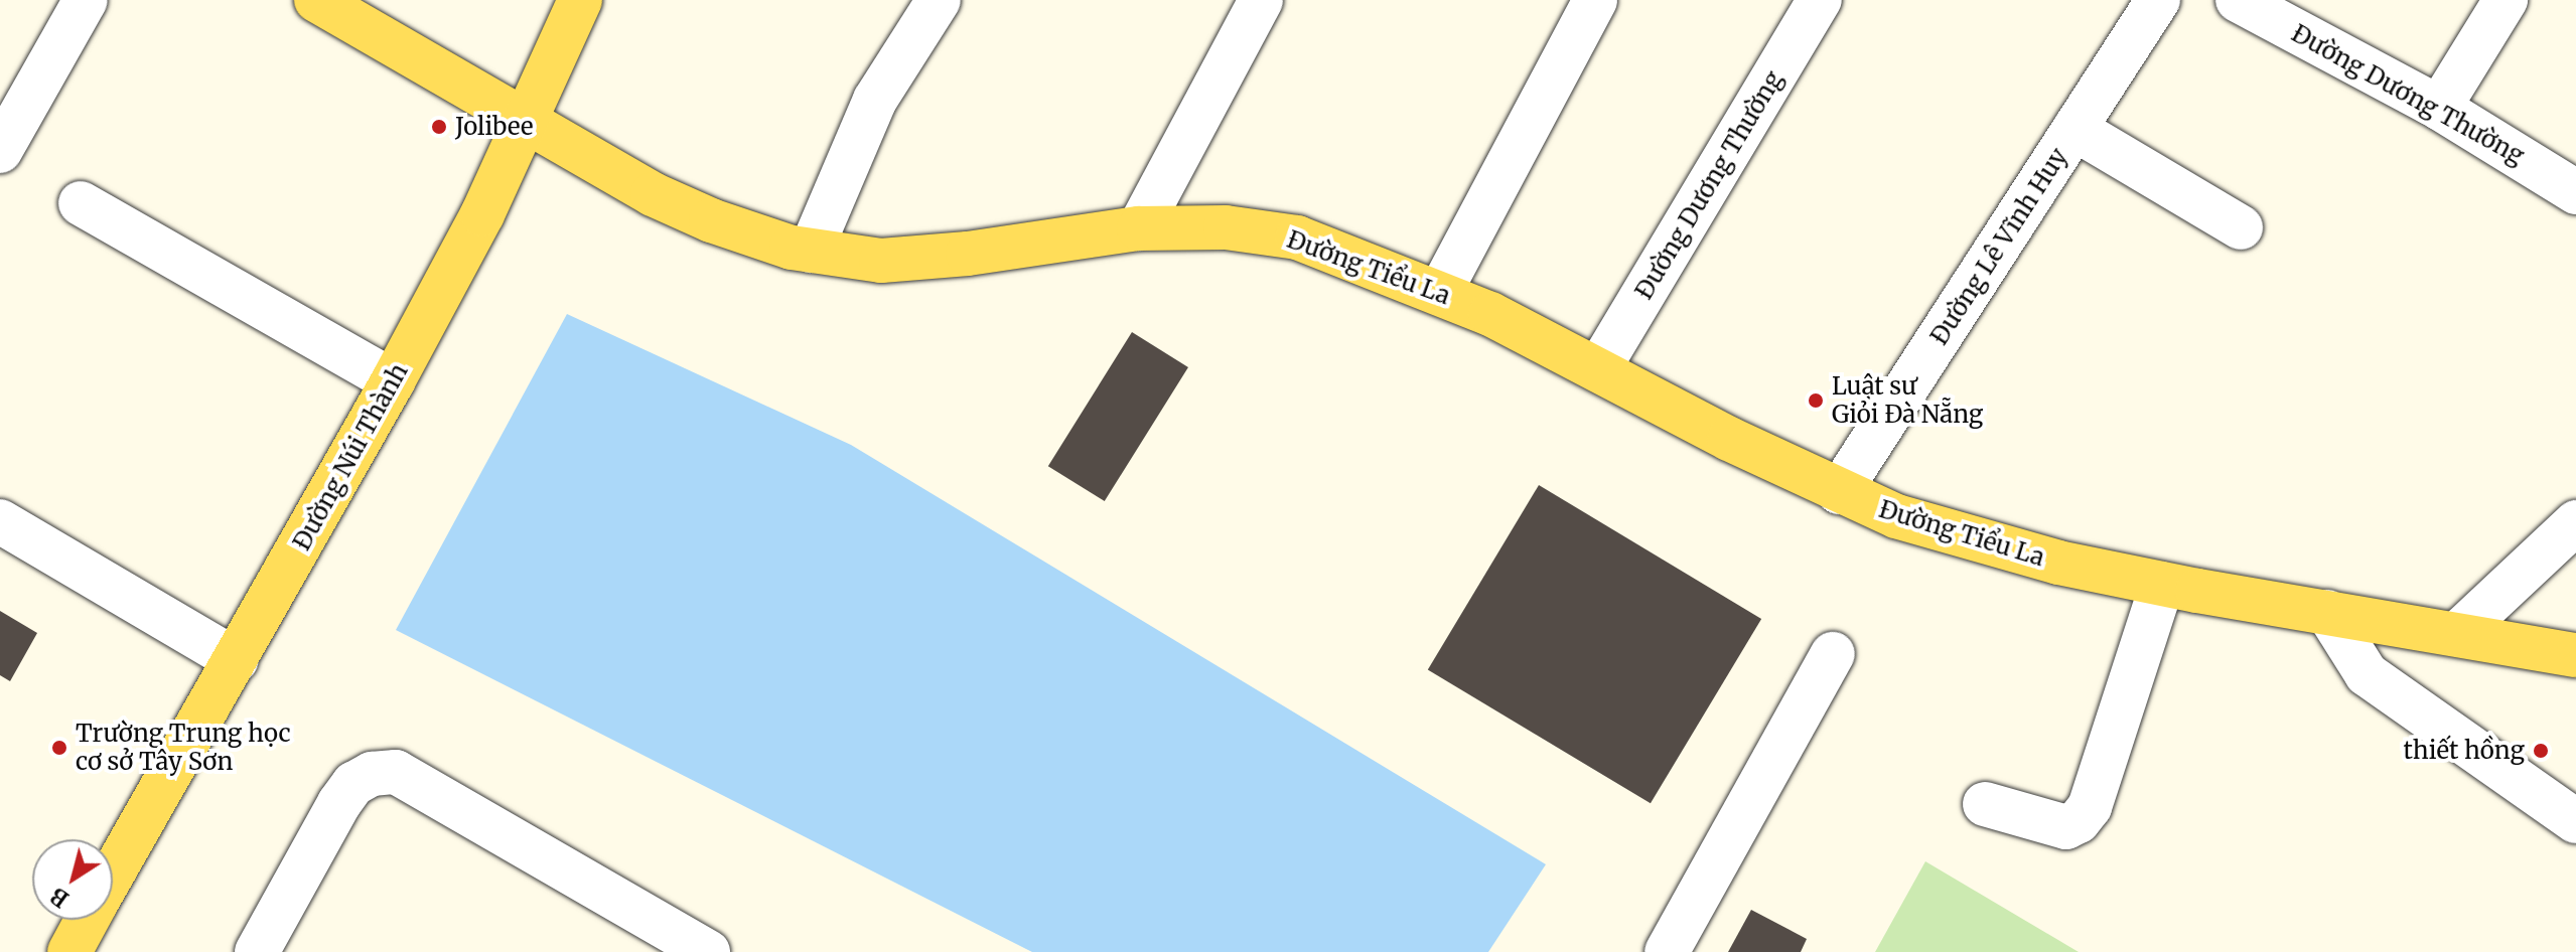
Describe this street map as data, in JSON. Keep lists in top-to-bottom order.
{
  "streets": {
    "main road": ["Đường Tiểu La", "Đường Núi Thành"],
    "street": ["Đường Dương Thường", "Đường Lê Vĩnh Huy"]
  },
  "crossings": [
    ["Đường Dương Thường", "Đường Tiểu La"],
    ["Đường Lê Vĩnh Huy", "Đường Tiểu La"],
    ["Đường Tiểu La", "Đường Núi Thành"]
  ],
  "places": [
    "Jolibee",
    "Luật sư Giỏi Đà Nẵng",
    "Trường Trung học cơ sở Tây Sơn",
    "thiết hồng"
  ],
  "north": "bottom left"
}
